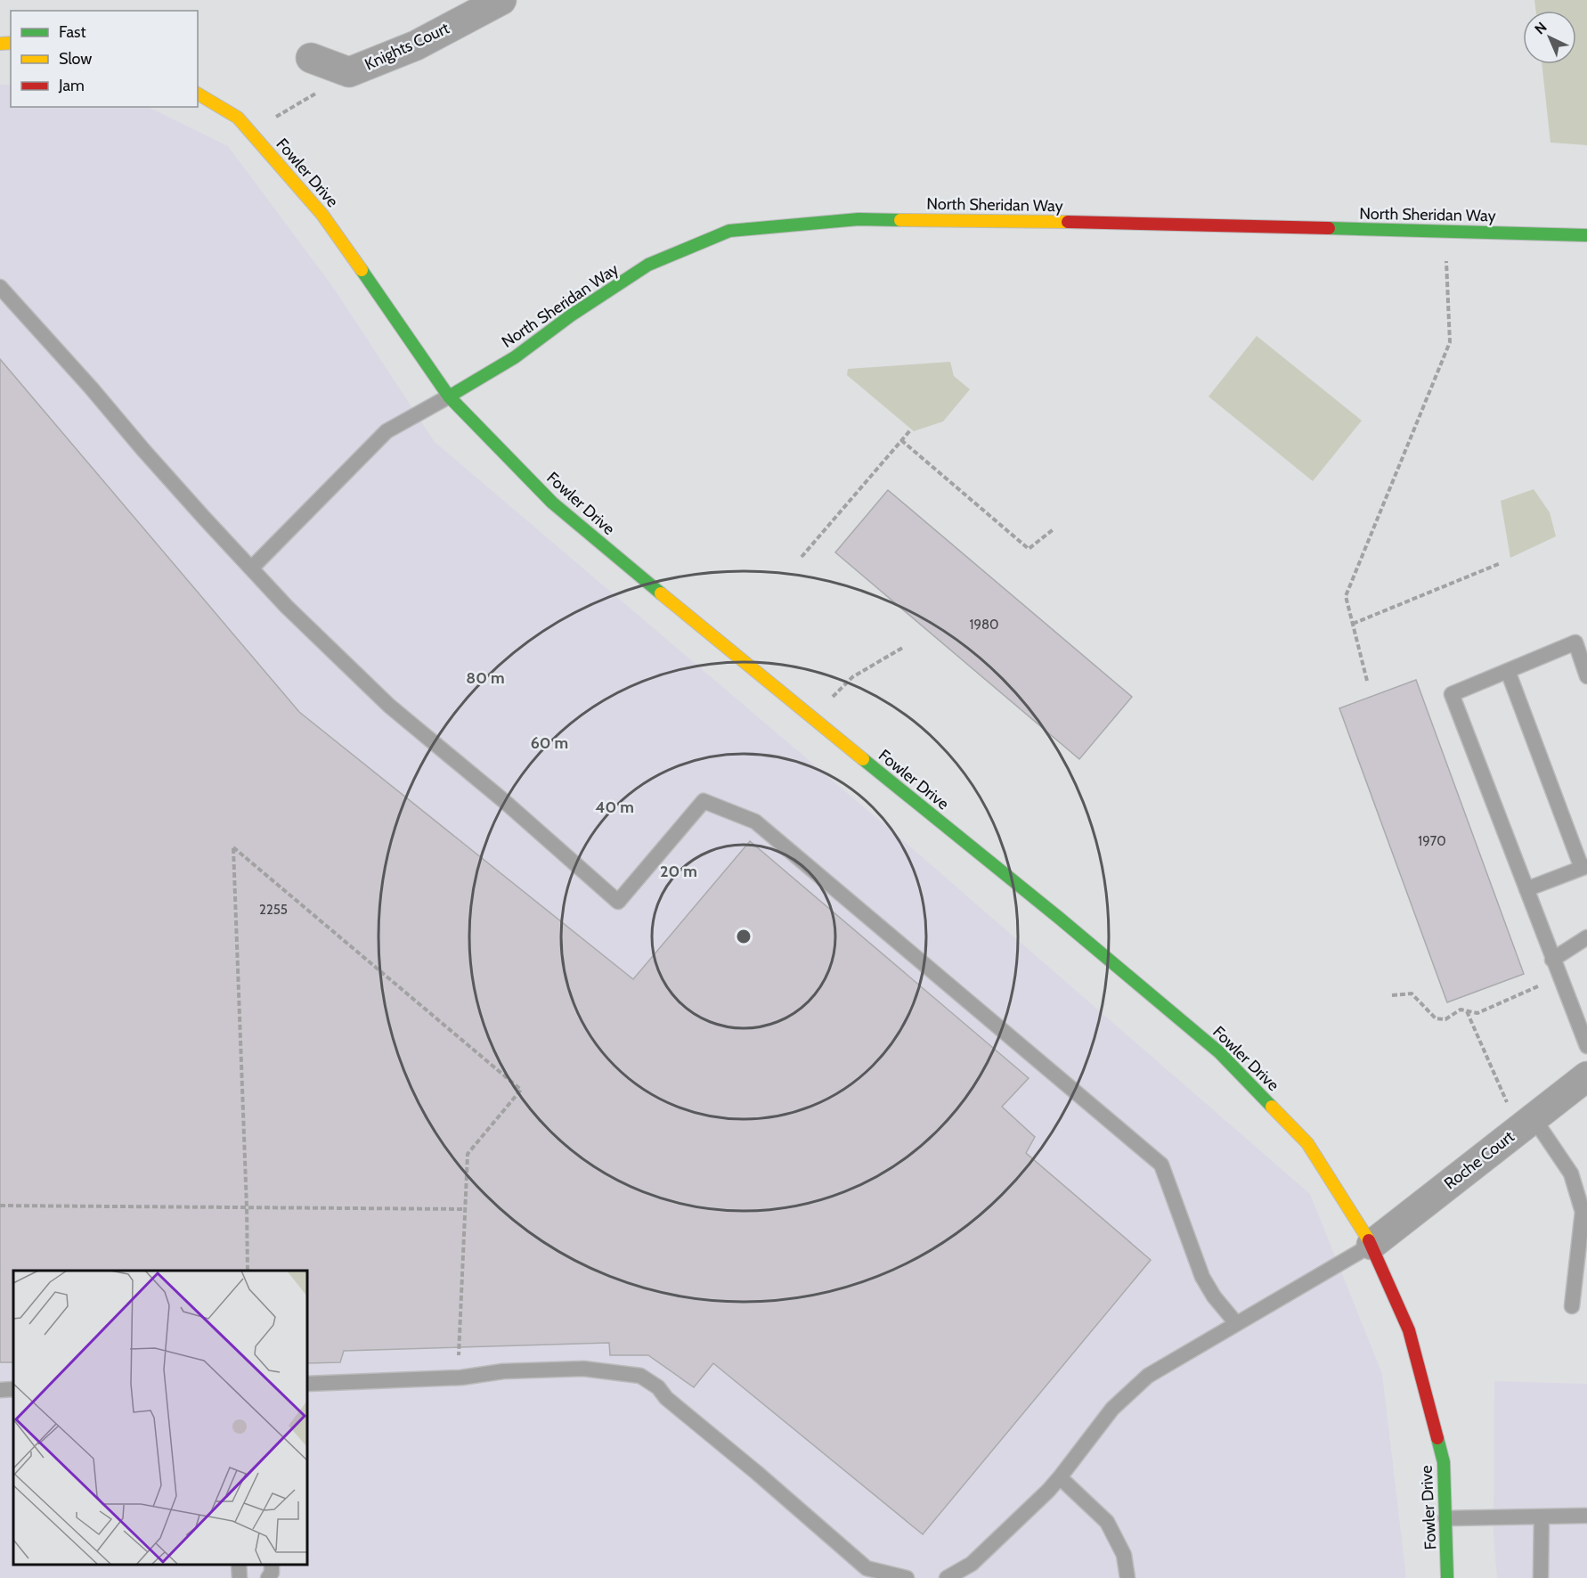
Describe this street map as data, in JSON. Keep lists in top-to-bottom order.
{
  "streets": {
    "street": [
      "Knights Court",
      "Fowler Drive",
      "North Sheridan Way",
      "Roche Court"
    ]
  },
  "crossings": [
    ["Fowler Drive", "North Sheridan Way"],
    ["Fowler Drive", "Roche Court"]
  ],
  "house_numbers": ["1980", "1970", "2255"],
  "legend": ["Fast", "Slow", "Jam"],
  "north": "top left",
  "rings": [
    "80 m",
    "60 m",
    "40 m",
    "20 m"
  ]
}
